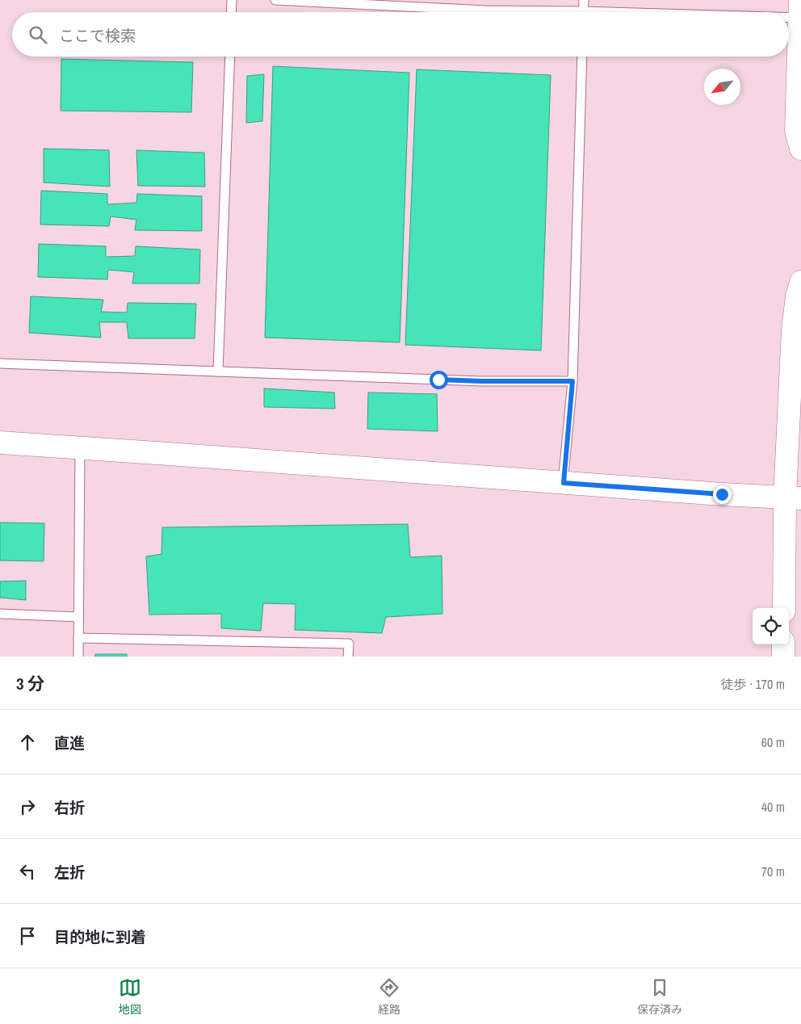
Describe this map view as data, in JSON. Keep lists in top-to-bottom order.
{
  "north": "bottom left",
  "page": {
    "search": "ここで検索",
    "heading": ["3 分", "徒歩 · 170 m"],
    "list": [
      ["直進", "60 m"],
      ["右折", "40 m"],
      ["左折", "70 m"],
      "目的地に到着"
    ],
    "nav": ["地図", "経路", "保存済み"]
  }
}
